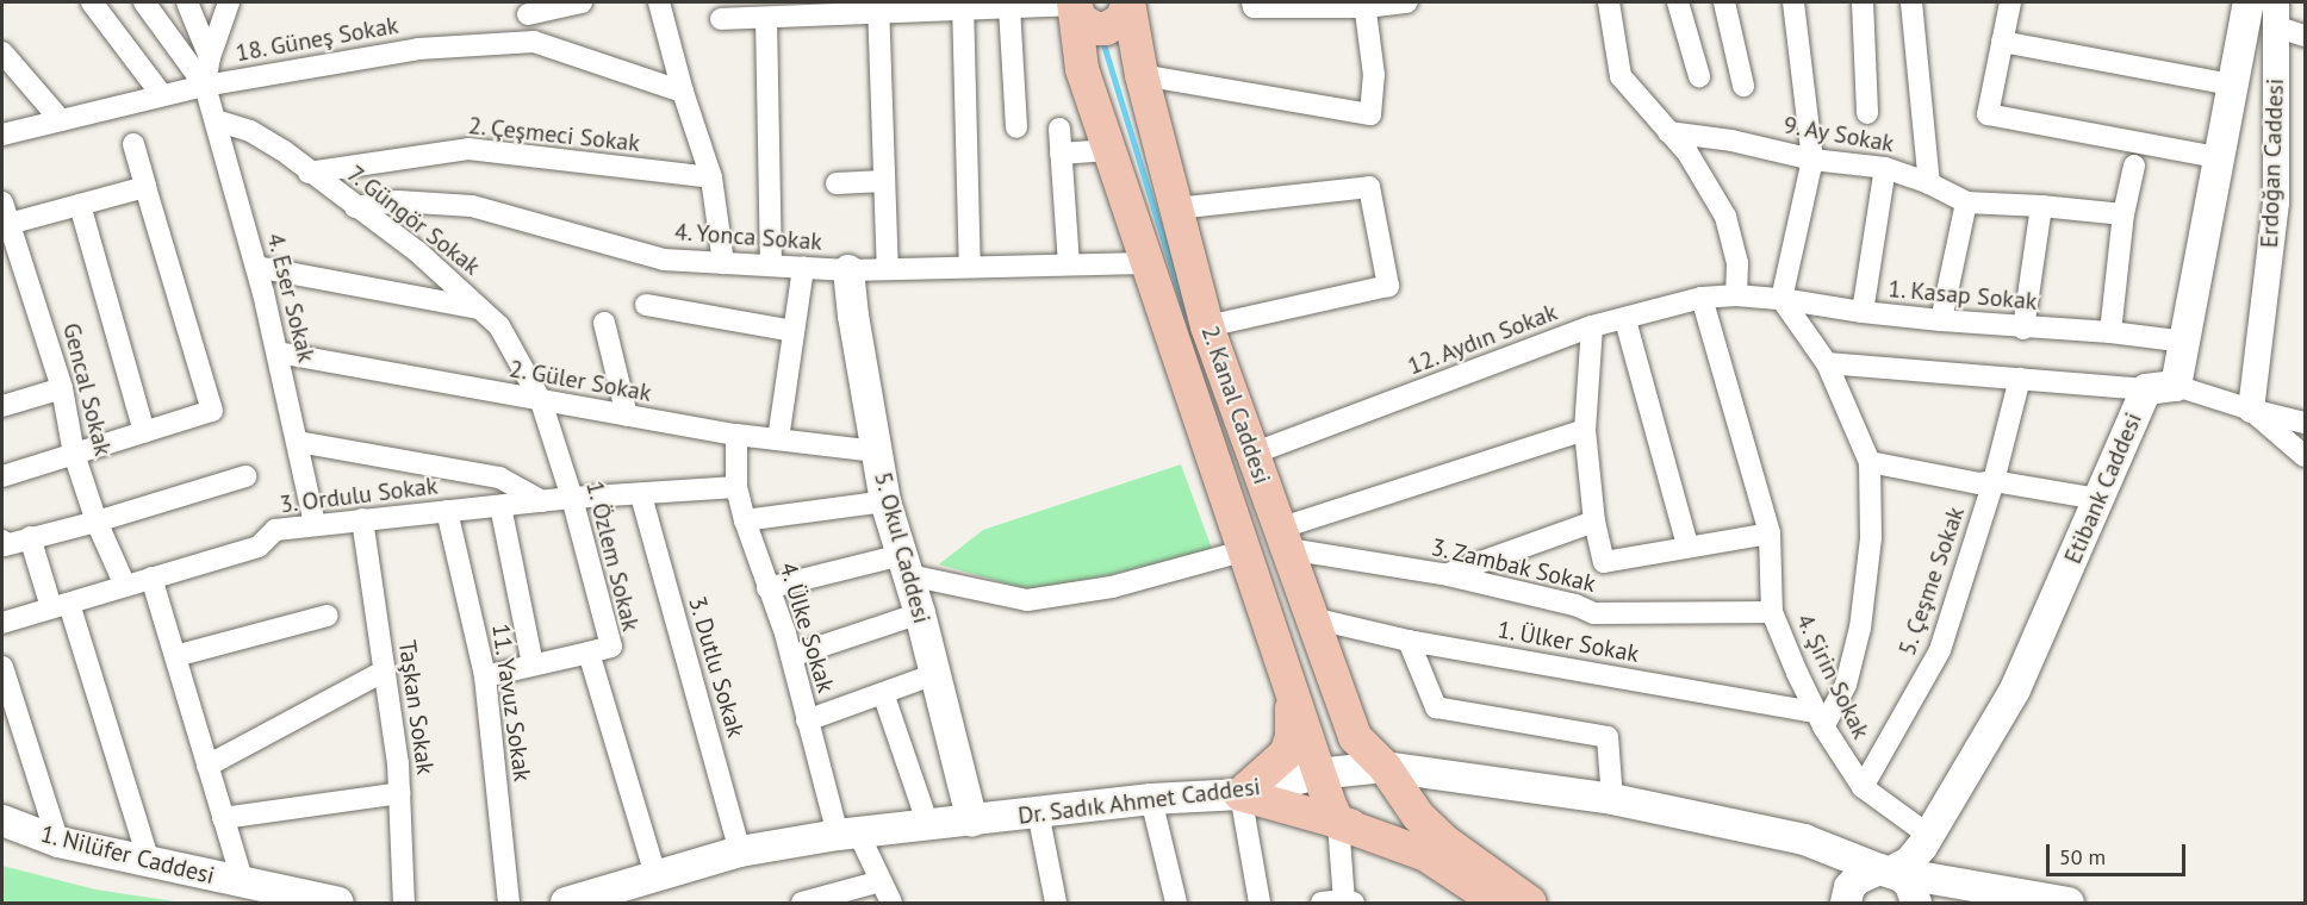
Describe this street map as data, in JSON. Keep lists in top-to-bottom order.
{
  "streets": {
    "main road": [
      "2. Kanal Caddesi",
      "Etibank Caddesi",
      "5. Okul Caddesi",
      "Dr. Sadık Ahmet Caddesi",
      "1. Nilüfer Caddesi"
    ],
    "street": [
      "18. Güneş Sokak",
      "2. Çeşmeci Sokak",
      "9. Ay Sokak",
      "Erdoğan Caddesi",
      "7. Güngör Sokak",
      "4. Yonca Sokak",
      "1. Kasap Sokak",
      "4. Eser Sokak",
      "12. Aydın Sokak",
      "2. Güler Sokak",
      "Gencal Sokak",
      "3. Ordulu Sokak",
      "1. Özlem Sokak",
      "3. Zambak Sokak",
      "5. Çeşme Sokak",
      "4. Ülke Sokak",
      "1. Ülker Sokak",
      "3. Dutlu Sokak",
      "4. Şirin Sokak",
      "11. Yavuz Sokak",
      "Taşkan Sokak"
    ]
  },
  "crossings": [
    ["18. Güneş Sokak", "4. Eser Sokak"],
    ["2. Çeşmeci Sokak", "7. Güngör Sokak"],
    ["7. Güngör Sokak", "4. Yonca Sokak"],
    ["7. Güngör Sokak", "4. Eser Sokak"],
    ["7. Güngör Sokak", "2. Güler Sokak"],
    ["7. Güngör Sokak", "1. Özlem Sokak"],
    ["4. Yonca Sokak", "2. Kanal Caddesi"],
    ["4. Yonca Sokak", "5. Okul Caddesi"],
    ["1. Kasap Sokak", "12. Aydın Sokak"],
    ["1. Kasap Sokak", "Etibank Caddesi"],
    ["4. Eser Sokak", "2. Güler Sokak"],
    ["4. Eser Sokak", "3. Ordulu Sokak"],
    ["12. Aydın Sokak", "2. Kanal Caddesi"],
    ["12. Aydın Sokak", "4. Şirin Sokak"],
    ["2. Güler Sokak", "5. Okul Caddesi"],
    ["2. Güler Sokak", "1. Özlem Sokak"],
    ["2. Güler Sokak", "4. Ülke Sokak"],
    ["Gencal Sokak", "3. Ordulu Sokak"],
    ["2. Kanal Caddesi", "3. Zambak Sokak"],
    ["2. Kanal Caddesi", "1. Ülker Sokak"],
    ["2. Kanal Caddesi", "Dr. Sadık Ahmet Caddesi"],
    ["Etibank Caddesi", "4. Şirin Sokak"],
    ["Etibank Caddesi", "Dr. Sadık Ahmet Caddesi"],
    ["3. Ordulu Sokak", "1. Özlem Sokak"],
    ["3. Ordulu Sokak", "4. Ülke Sokak"],
    ["3. Ordulu Sokak", "3. Dutlu Sokak"],
    ["3. Ordulu Sokak", "11. Yavuz Sokak"],
    ["3. Ordulu Sokak", "Taşkan Sokak"],
    ["5. Okul Caddesi", "Dr. Sadık Ahmet Caddesi"],
    ["1. Özlem Sokak", "Dr. Sadık Ahmet Caddesi"],
    ["3. Zambak Sokak", "4. Şirin Sokak"],
    ["5. Çeşme Sokak", "4. Şirin Sokak"],
    ["4. Ülke Sokak", "Dr. Sadık Ahmet Caddesi"],
    ["1. Ülker Sokak", "4. Şirin Sokak"],
    ["3. Dutlu Sokak", "Dr. Sadık Ahmet Caddesi"]
  ],
  "scale_bar": "50 m"
}
